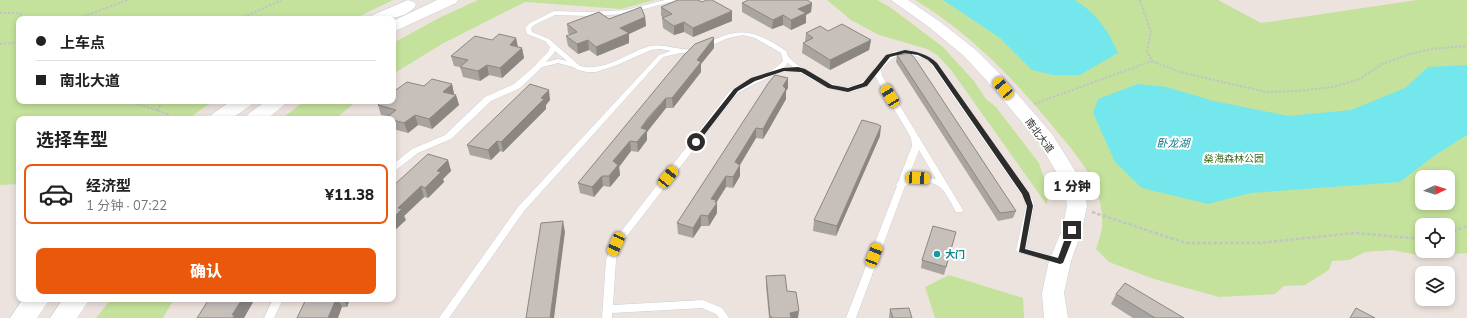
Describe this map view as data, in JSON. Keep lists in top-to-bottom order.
{
  "streets": {
    "street": ["南北大道"]
  },
  "water": ["卧龙湖"],
  "parks": ["燊海森林公园"],
  "places": ["大门"],
  "north": "right",
  "page": {
    "banner": ["上车点", "南北大道"],
    "heading": "选择车型",
    "list": [
      {
        "name": "经济型",
        "note": "1 分钟 · 07:22",
        "value": "¥11.38"
      }
    ],
    "bubble": "1 分钟",
    "buttons": "确认"
  }
}
